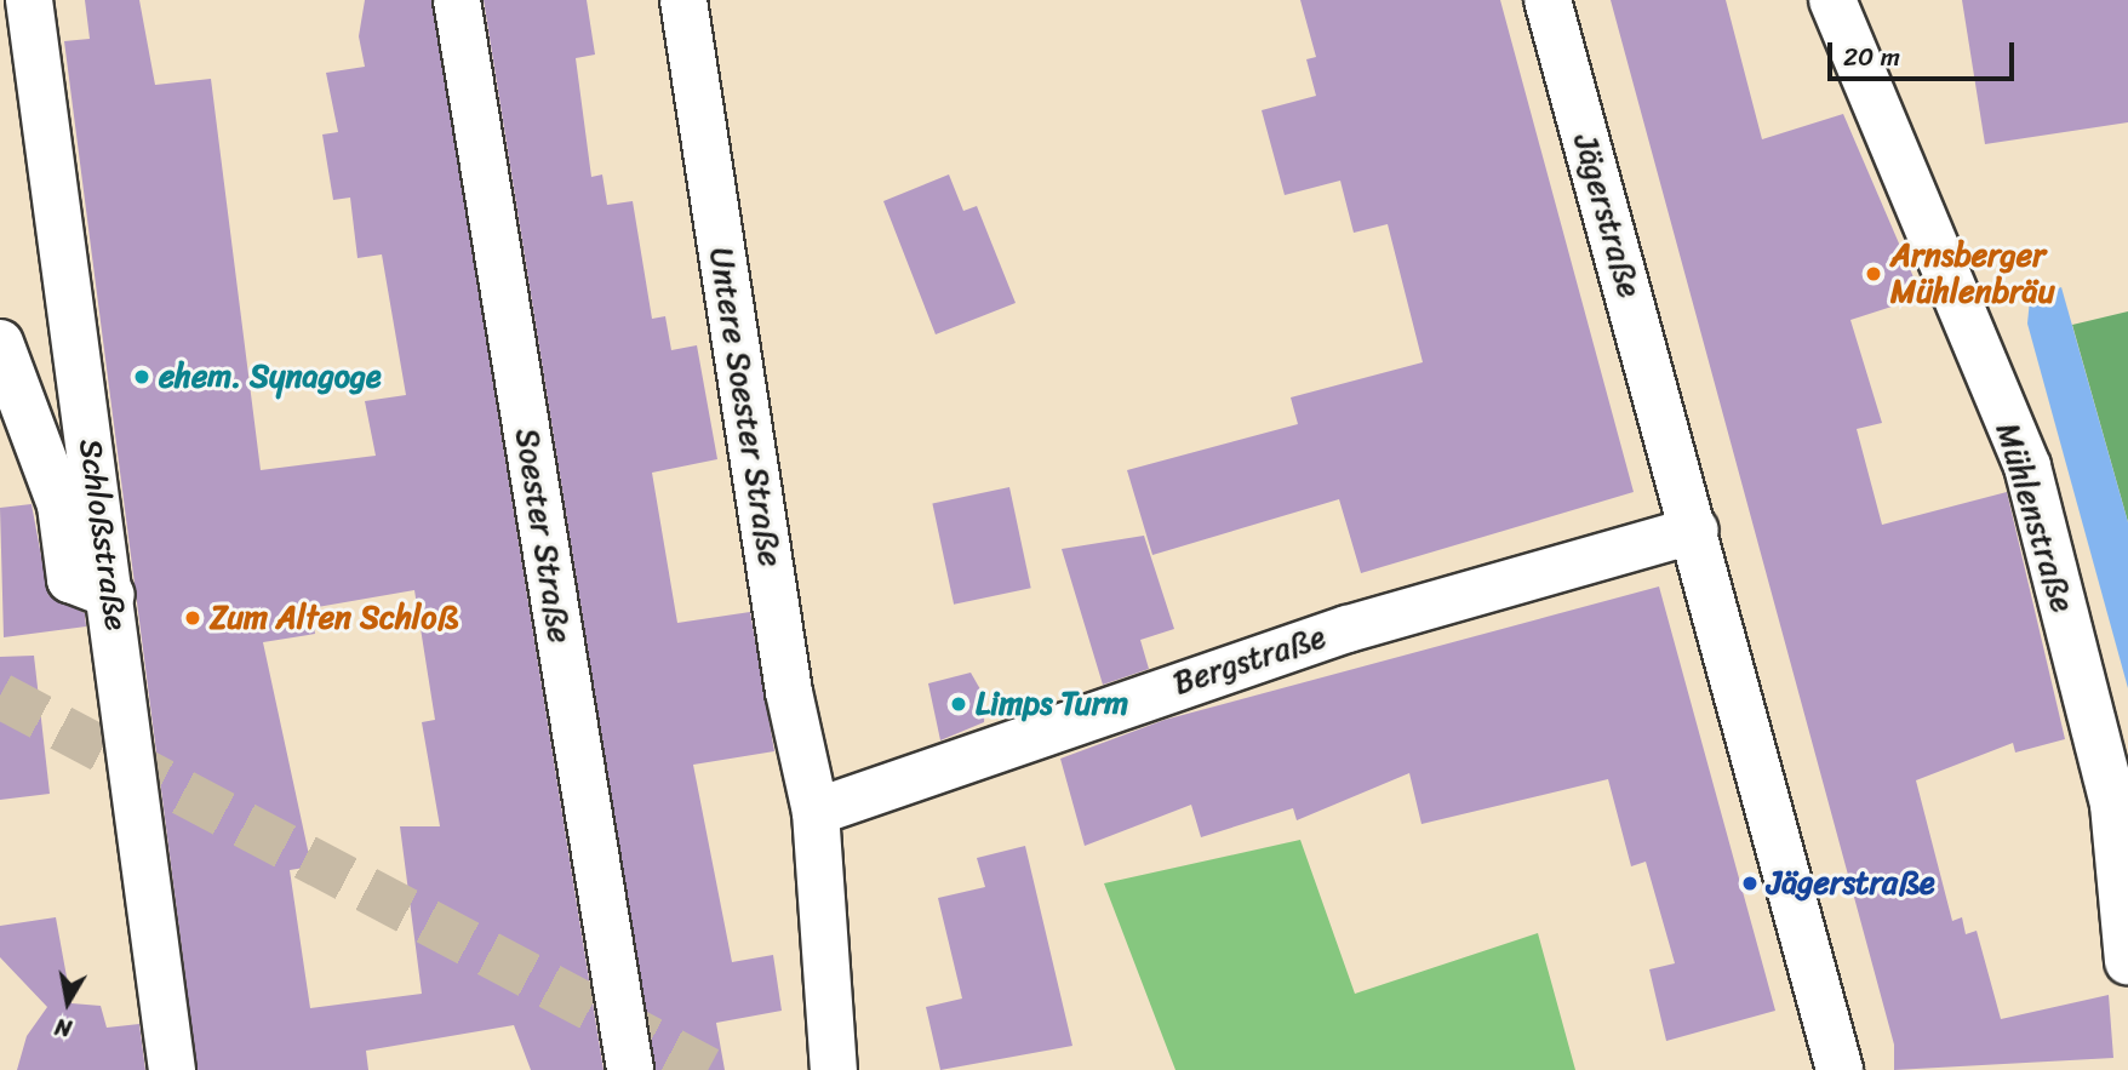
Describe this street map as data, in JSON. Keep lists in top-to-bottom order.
{
  "streets": {
    "street": [
      "Jägerstraße",
      "Untere Soester Straße",
      "Mühlenstraße",
      "Schloßstraße",
      "Soester Straße",
      "Bergstraße"
    ]
  },
  "crossings": [
    ["Jägerstraße", "Bergstraße"],
    ["Untere Soester Straße", "Bergstraße"]
  ],
  "places": [
    "Arnsberger Mühlenbräu",
    "ehem. Synagoge",
    "Zum Alten Schloß",
    "Limps Turm",
    "Jägerstraße"
  ],
  "scale_bar": "20 m",
  "north": "bottom"
}
